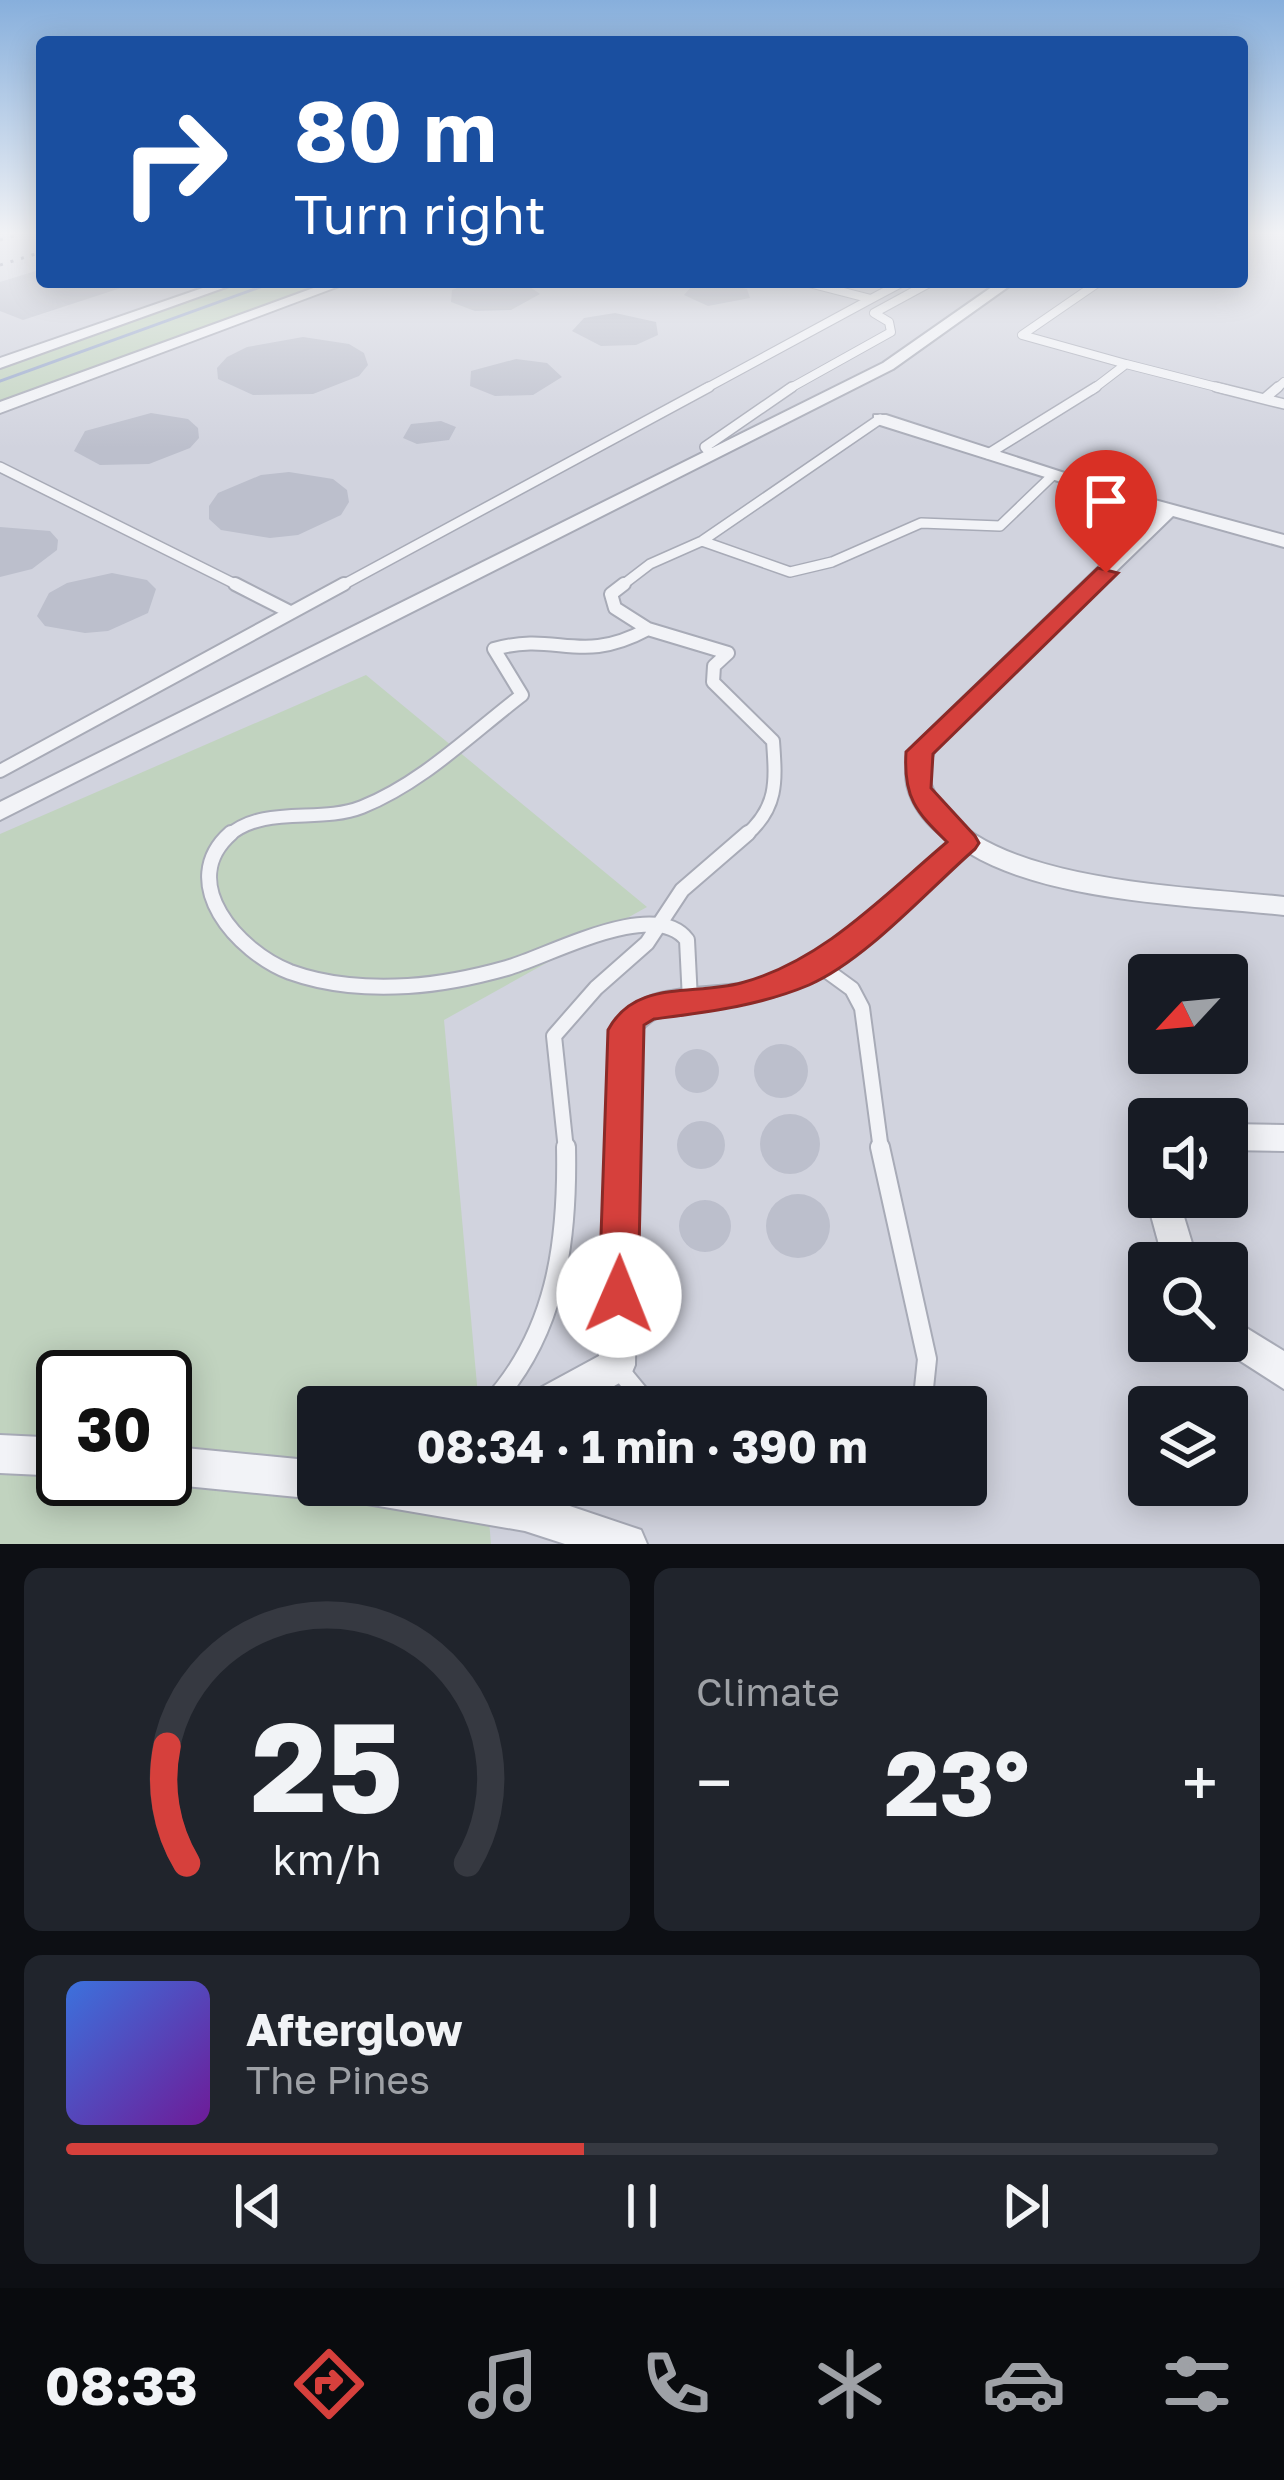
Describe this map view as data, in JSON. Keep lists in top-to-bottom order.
{
  "north": "bottom left",
  "page": {
    "turn": ["80 m", "Turn right"],
    "limit": "30",
    "trip": "08:34 · 1 min · 390 m",
    "tile": "Climate",
    "heat": ["−", "23°", "+"],
    "song": ["Afterglow", "The Pines"],
    "tabs": "08:33",
    "gauge": ["25", "km/h"]
  }
}
